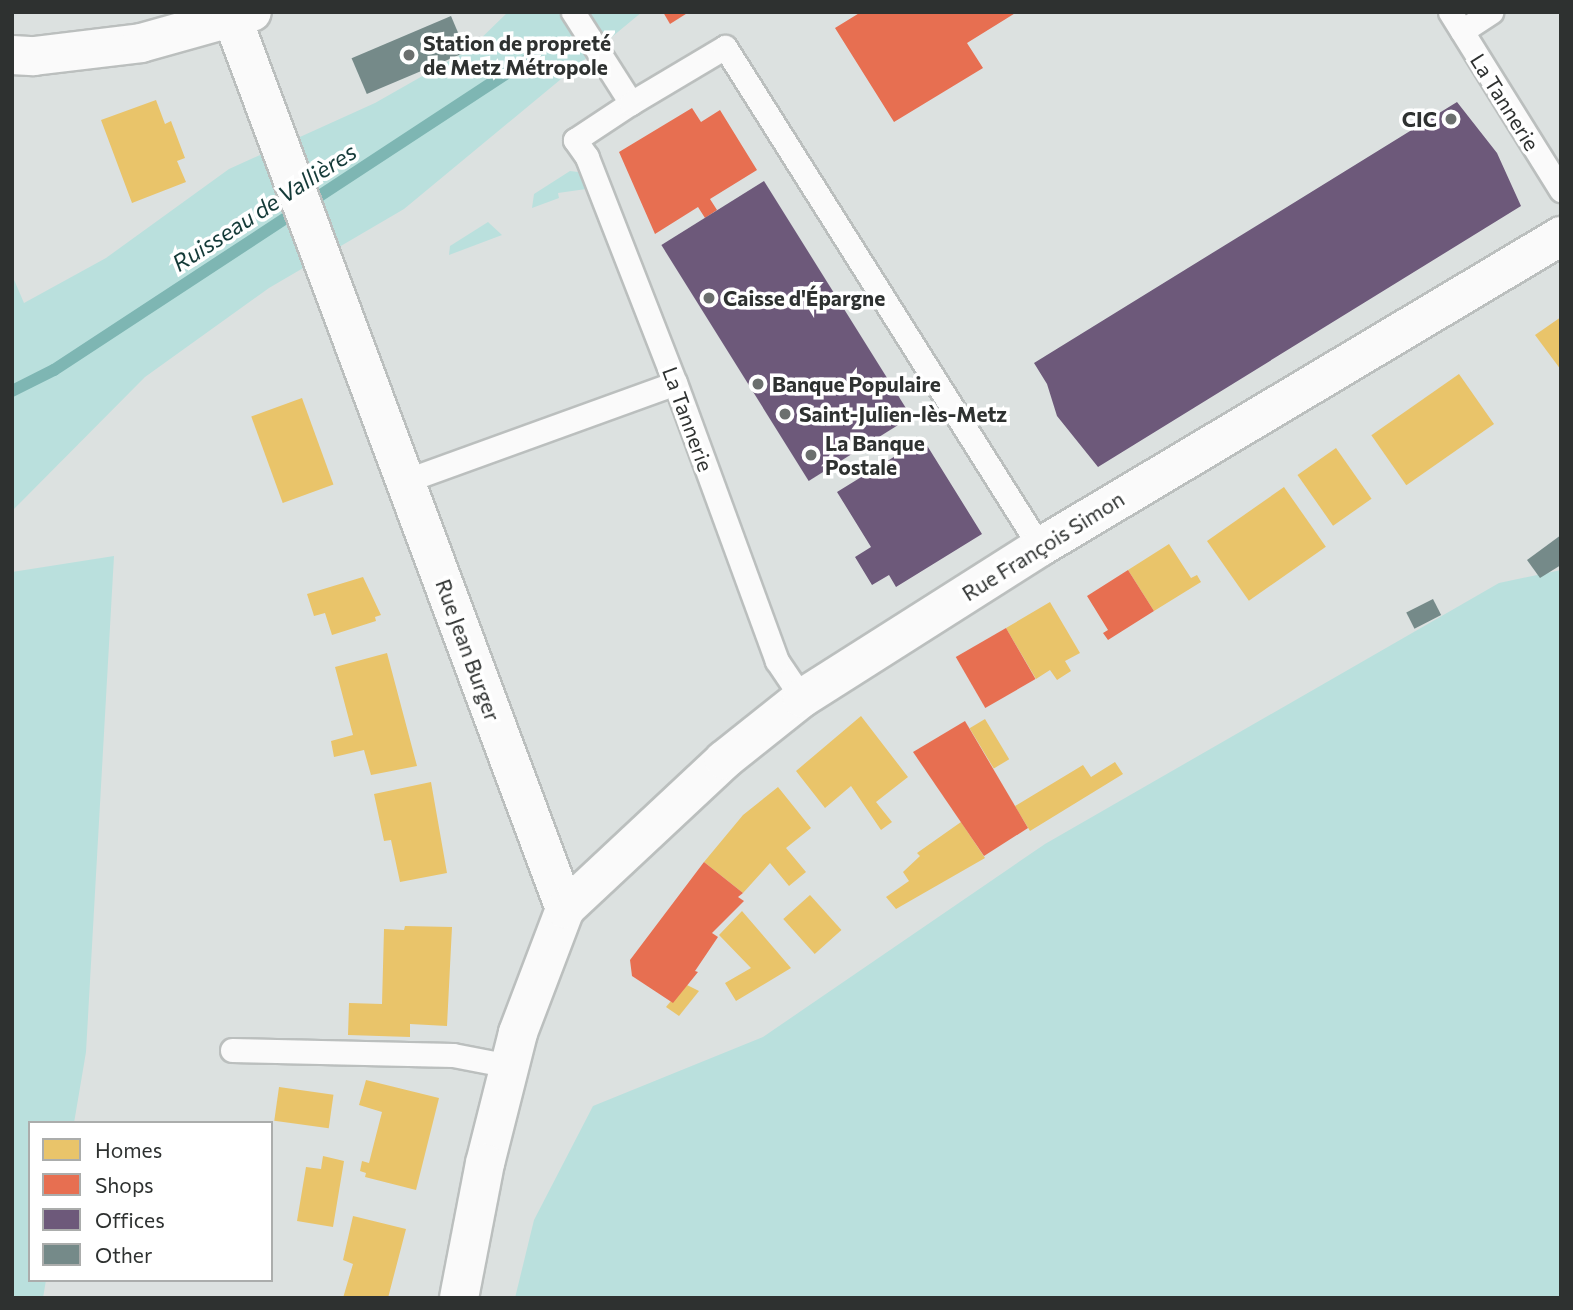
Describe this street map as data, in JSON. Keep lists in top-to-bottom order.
{
  "streets": {
    "main road": ["Rue François Simon", "Rue Jean Burger"],
    "lane": ["La Tannerie"]
  },
  "crossings": [
    ["La Tannerie", "Rue François Simon"],
    ["Rue François Simon", "Rue Jean Burger"]
  ],
  "water": ["Ruisseau de Vallières"],
  "places": [
    "Station de propreté de Metz Métropole",
    "CIC",
    "Caisse d'Épargne",
    "Banque Populaire",
    "Saint-Julien-lès-Metz",
    "La Banque Postale"
  ],
  "legend": [
    "Homes",
    "Shops",
    "Offices",
    "Other"
  ]
}
